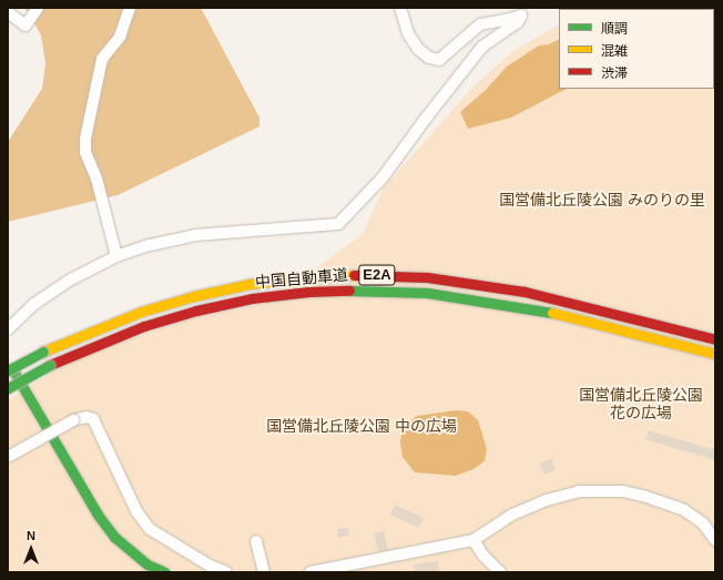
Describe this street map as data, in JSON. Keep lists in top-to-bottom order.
{
  "streets": {
    "main road": ["E2A", "中国自動車道"]
  },
  "parks": ["国営備北丘陵公園 みのりの里", "国営備北丘陵公園 花の広場", "国営備北丘陵公園 中の広場"],
  "legend": ["順調", "混雑", "渋滞"],
  "north": "top"
}
